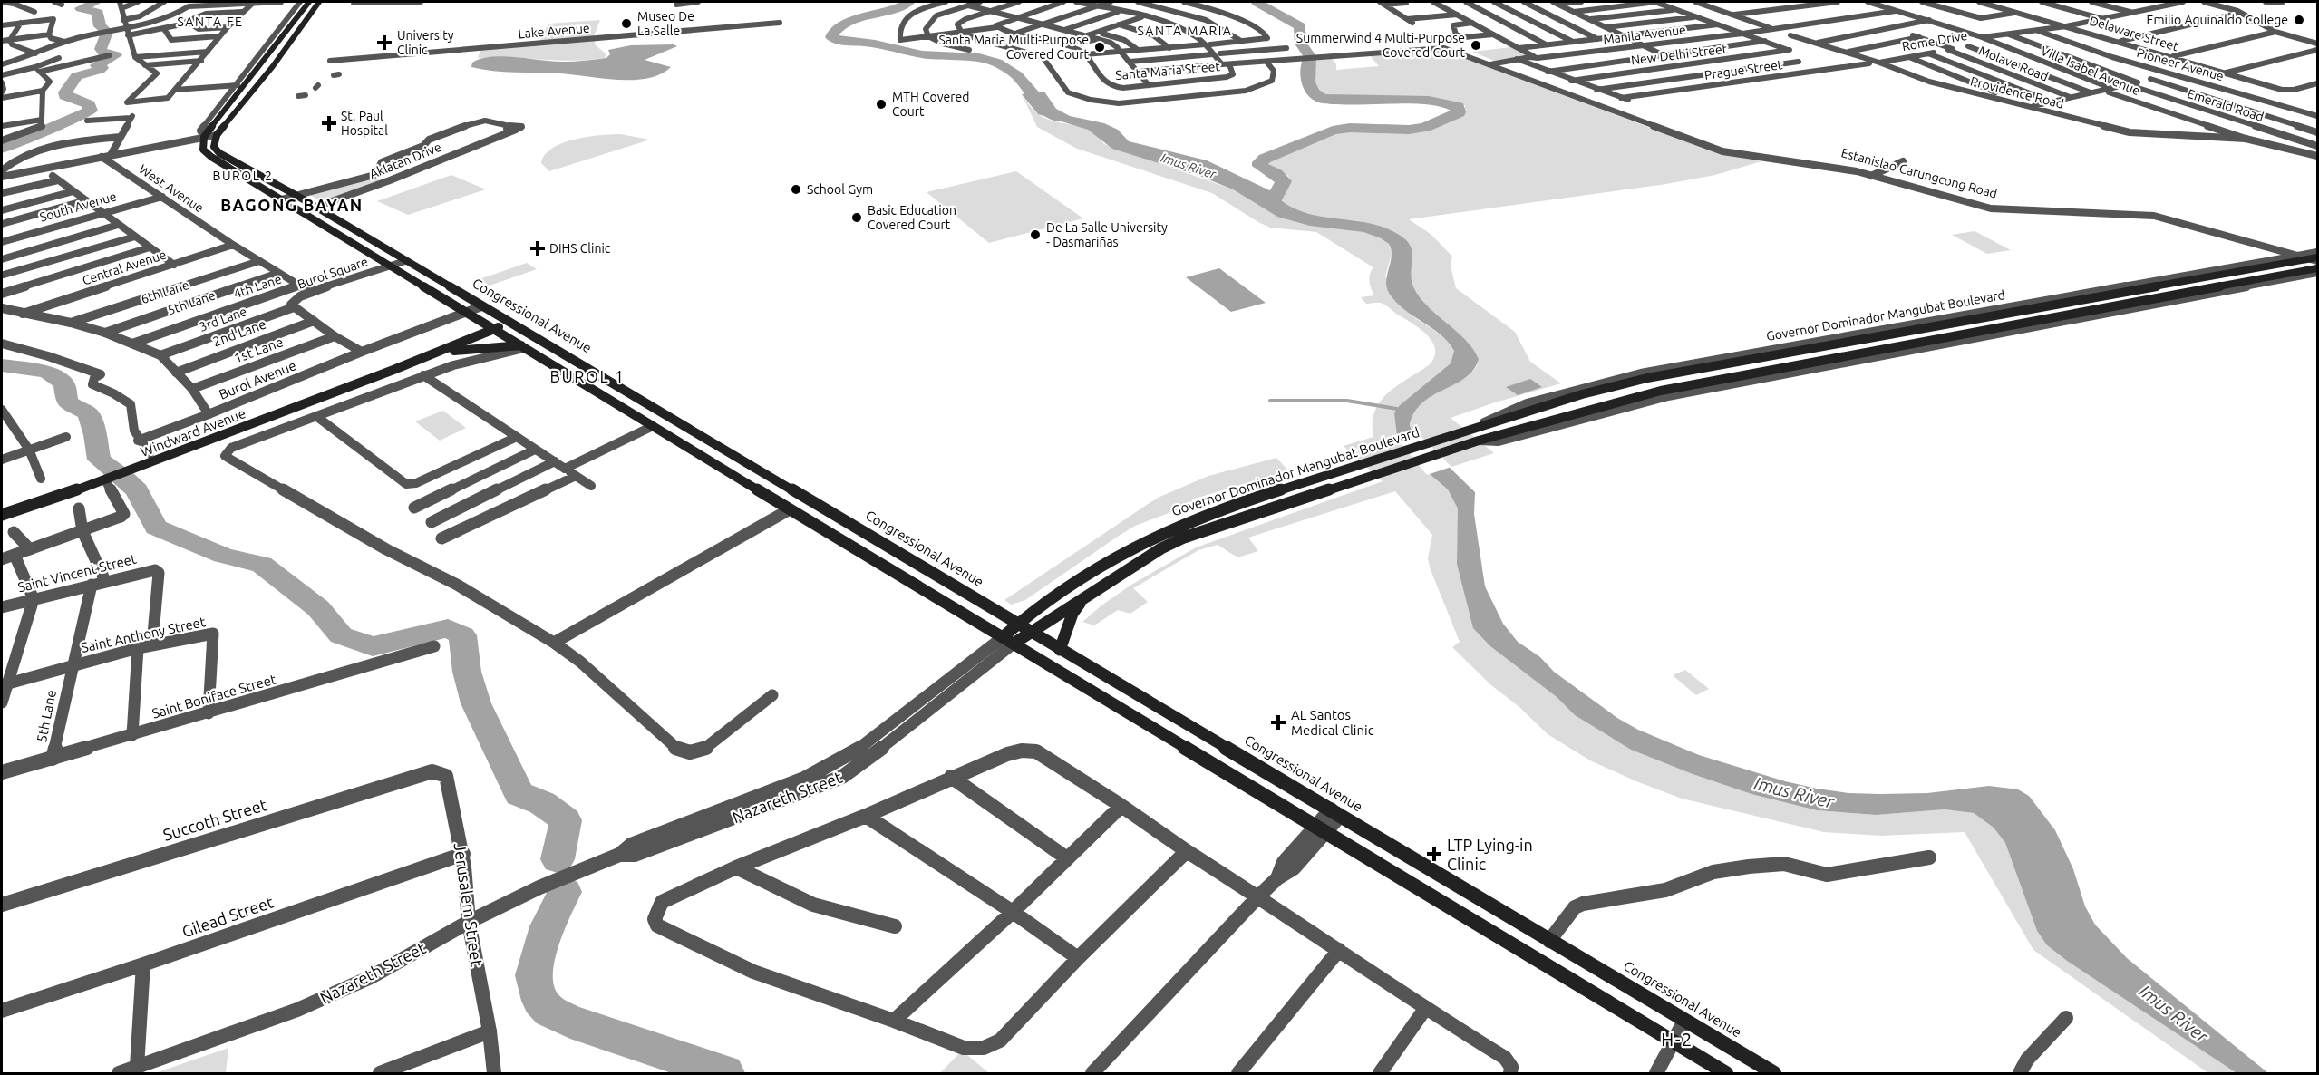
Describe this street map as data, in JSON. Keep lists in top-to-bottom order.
{
  "streets": {
    "main road": ["Congressional Avenue", "Governor Dominador Mangubat Boulevard", "Windward Avenue"],
    "street": [
      "Lake Avenue",
      "Delaware Street",
      "Manila Avenue",
      "Rome Drive",
      "New Delhi Street",
      "Molave Road",
      "Pioneer Avenue",
      "Prague Street",
      "Santa Maria Street",
      "Villa Isabel Avenue",
      "Providence Road",
      "Emerald Road",
      "Aklatan Drive",
      "Estanislao Carungcong Road",
      "West Avenue",
      "South Avenue",
      "Central Avenue",
      "Burol Square",
      "4th Lane",
      "6th Lane",
      "5th Lane",
      "3rd Lane",
      "2nd Lane",
      "1st Lane",
      "Burol Avenue",
      "Saint Vincent Street",
      "Saint Anthony Street",
      "Saint Boniface Street",
      "Nazareth Street",
      "Succoth Street",
      "Jerusalem Street",
      "Gilead Street"
    ]
  },
  "crossings": [
    ["Delaware Street", "Rome Drive"],
    ["Manila Avenue", "Villa Isabel Avenue"],
    ["Manila Avenue", "Estanislao Carungcong Road"],
    ["Rome Drive", "Molave Road"],
    ["Rome Drive", "Pioneer Avenue"],
    ["Rome Drive", "Villa Isabel Avenue"],
    ["Rome Drive", "Providence Road"],
    ["Santa Maria Street", "Estanislao Carungcong Road"],
    ["Villa Isabel Avenue", "Providence Road"],
    ["Aklatan Drive", "Congressional Avenue"],
    ["Estanislao Carungcong Road", "Governor Dominador Mangubat Boulevard"],
    ["West Avenue", "South Avenue"],
    ["West Avenue", "Central Avenue"],
    ["West Avenue", "Burol Square"],
    ["West Avenue", "4th Lane"],
    ["West Avenue", "6th Lane"],
    ["West Avenue", "5th Lane"],
    ["Central Avenue", "Burol Avenue"],
    ["Burol Square", "Congressional Avenue"],
    ["Burol Square", "3rd Lane"],
    ["Burol Square", "2nd Lane"],
    ["Burol Square", "1st Lane"],
    ["Burol Square", "Burol Avenue"],
    ["4th Lane", "Burol Avenue"],
    ["6th Lane", "Burol Avenue"],
    ["5th Lane", "Burol Avenue"],
    ["5th Lane", "Saint Vincent Street"],
    ["5th Lane", "Saint Anthony Street"],
    ["5th Lane", "Saint Boniface Street"],
    ["Congressional Avenue", "Governor Dominador Mangubat Boulevard"],
    ["Congressional Avenue", "Burol Avenue"],
    ["Congressional Avenue", "Windward Avenue"],
    ["Governor Dominador Mangubat Boulevard", "Nazareth Street"],
    ["3rd Lane", "Burol Avenue"],
    ["2nd Lane", "Burol Avenue"],
    ["1st Lane", "Burol Avenue"],
    ["Saint Vincent Street", "Saint Anthony Street"],
    ["Saint Anthony Street", "Saint Boniface Street"],
    ["Nazareth Street", "Jerusalem Street"],
    ["Succoth Street", "Jerusalem Street"],
    ["Jerusalem Street", "Gilead Street"]
  ],
  "districts": [
    "SANTA FE",
    "SANTA MARIA",
    "BUROL 2",
    "BAGONG BAYAN",
    "BUROL 1",
    "H-2"
  ],
  "water": ["Imus River"],
  "places": {
    "other": [
      "Emilio Aguinaldo College",
      "Museo De La Salle",
      "Summerwind 4 Multi-Purpose Covered Court",
      "Santa Maria Multi-Purpose Covered Court",
      "MTH Covered Court",
      "School Gym",
      "Basic Education Covered Court",
      "De La Salle University - Dasmariñas"
    ],
    "health": [
      "University Clinic",
      "St. Paul Hospital",
      "DIHS Clinic",
      "AL Santos Medical Clinic",
      "LTP Lying-in Clinic"
    ]
  }
}
